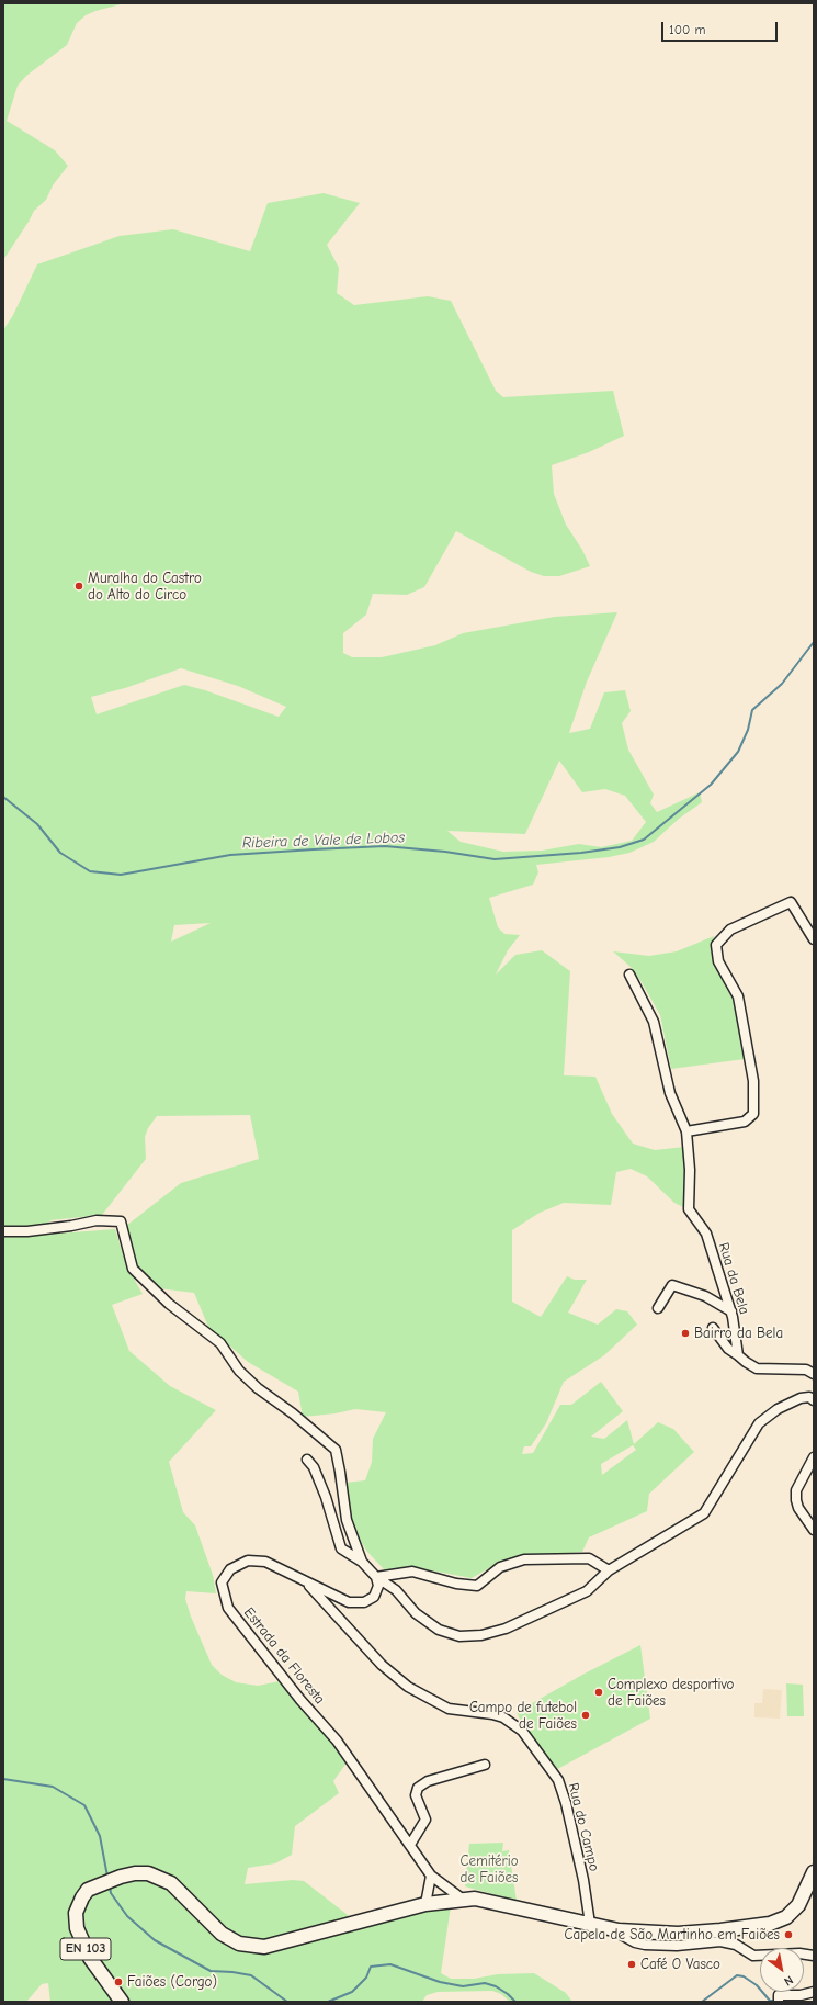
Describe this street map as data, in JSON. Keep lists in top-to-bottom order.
{
  "streets": {
    "main road": ["EN 103"],
    "street": ["Rua da Bela", "Estrada da Floresta", "Rua do Campo"]
  },
  "crossings": [
    ["Estrada da Floresta", "Rua do Campo"],
    ["Estrada da Floresta", "EN 103"],
    ["Rua do Campo", "EN 103"]
  ],
  "water": ["Ribeira de Vale de Lobos"],
  "parks": ["Cemitério de Faiões"],
  "places": [
    "Muralha do Castro do Alto do Circo",
    "Bairro da Bela",
    "Complexo desportivo de Faiões",
    "Campo de futebol de Faiões",
    "Capela de São Martinho em Faiões",
    "Café O Vasco",
    "Faiões (Corgo)"
  ],
  "scale_bar": "100 m",
  "north": "bottom right"
}
